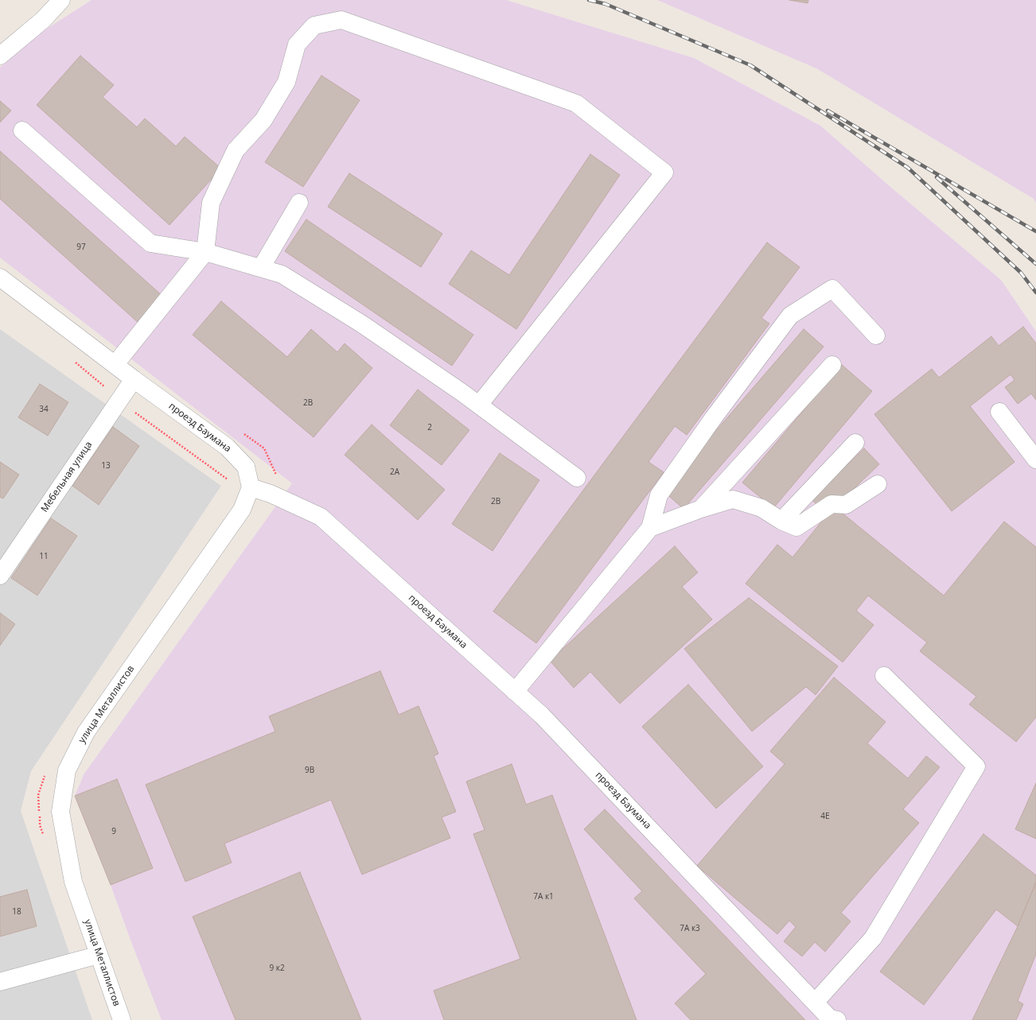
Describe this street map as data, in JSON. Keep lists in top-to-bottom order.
{
  "streets": {
    "street": ["проезд Баумана", "Мебельная улица", "улица Металлистов"]
  },
  "crossings": [
    ["проезд Баумана", "Мебельная улица"],
    ["проезд Баумана", "улица Металлистов"]
  ],
  "house_numbers": [
    "97",
    "2B",
    "34",
    "2",
    "13",
    "2A",
    "2B",
    "11",
    "9В",
    "4E",
    "9",
    "7А к1",
    "18",
    "7А к3",
    "9 к2"
  ]
}
